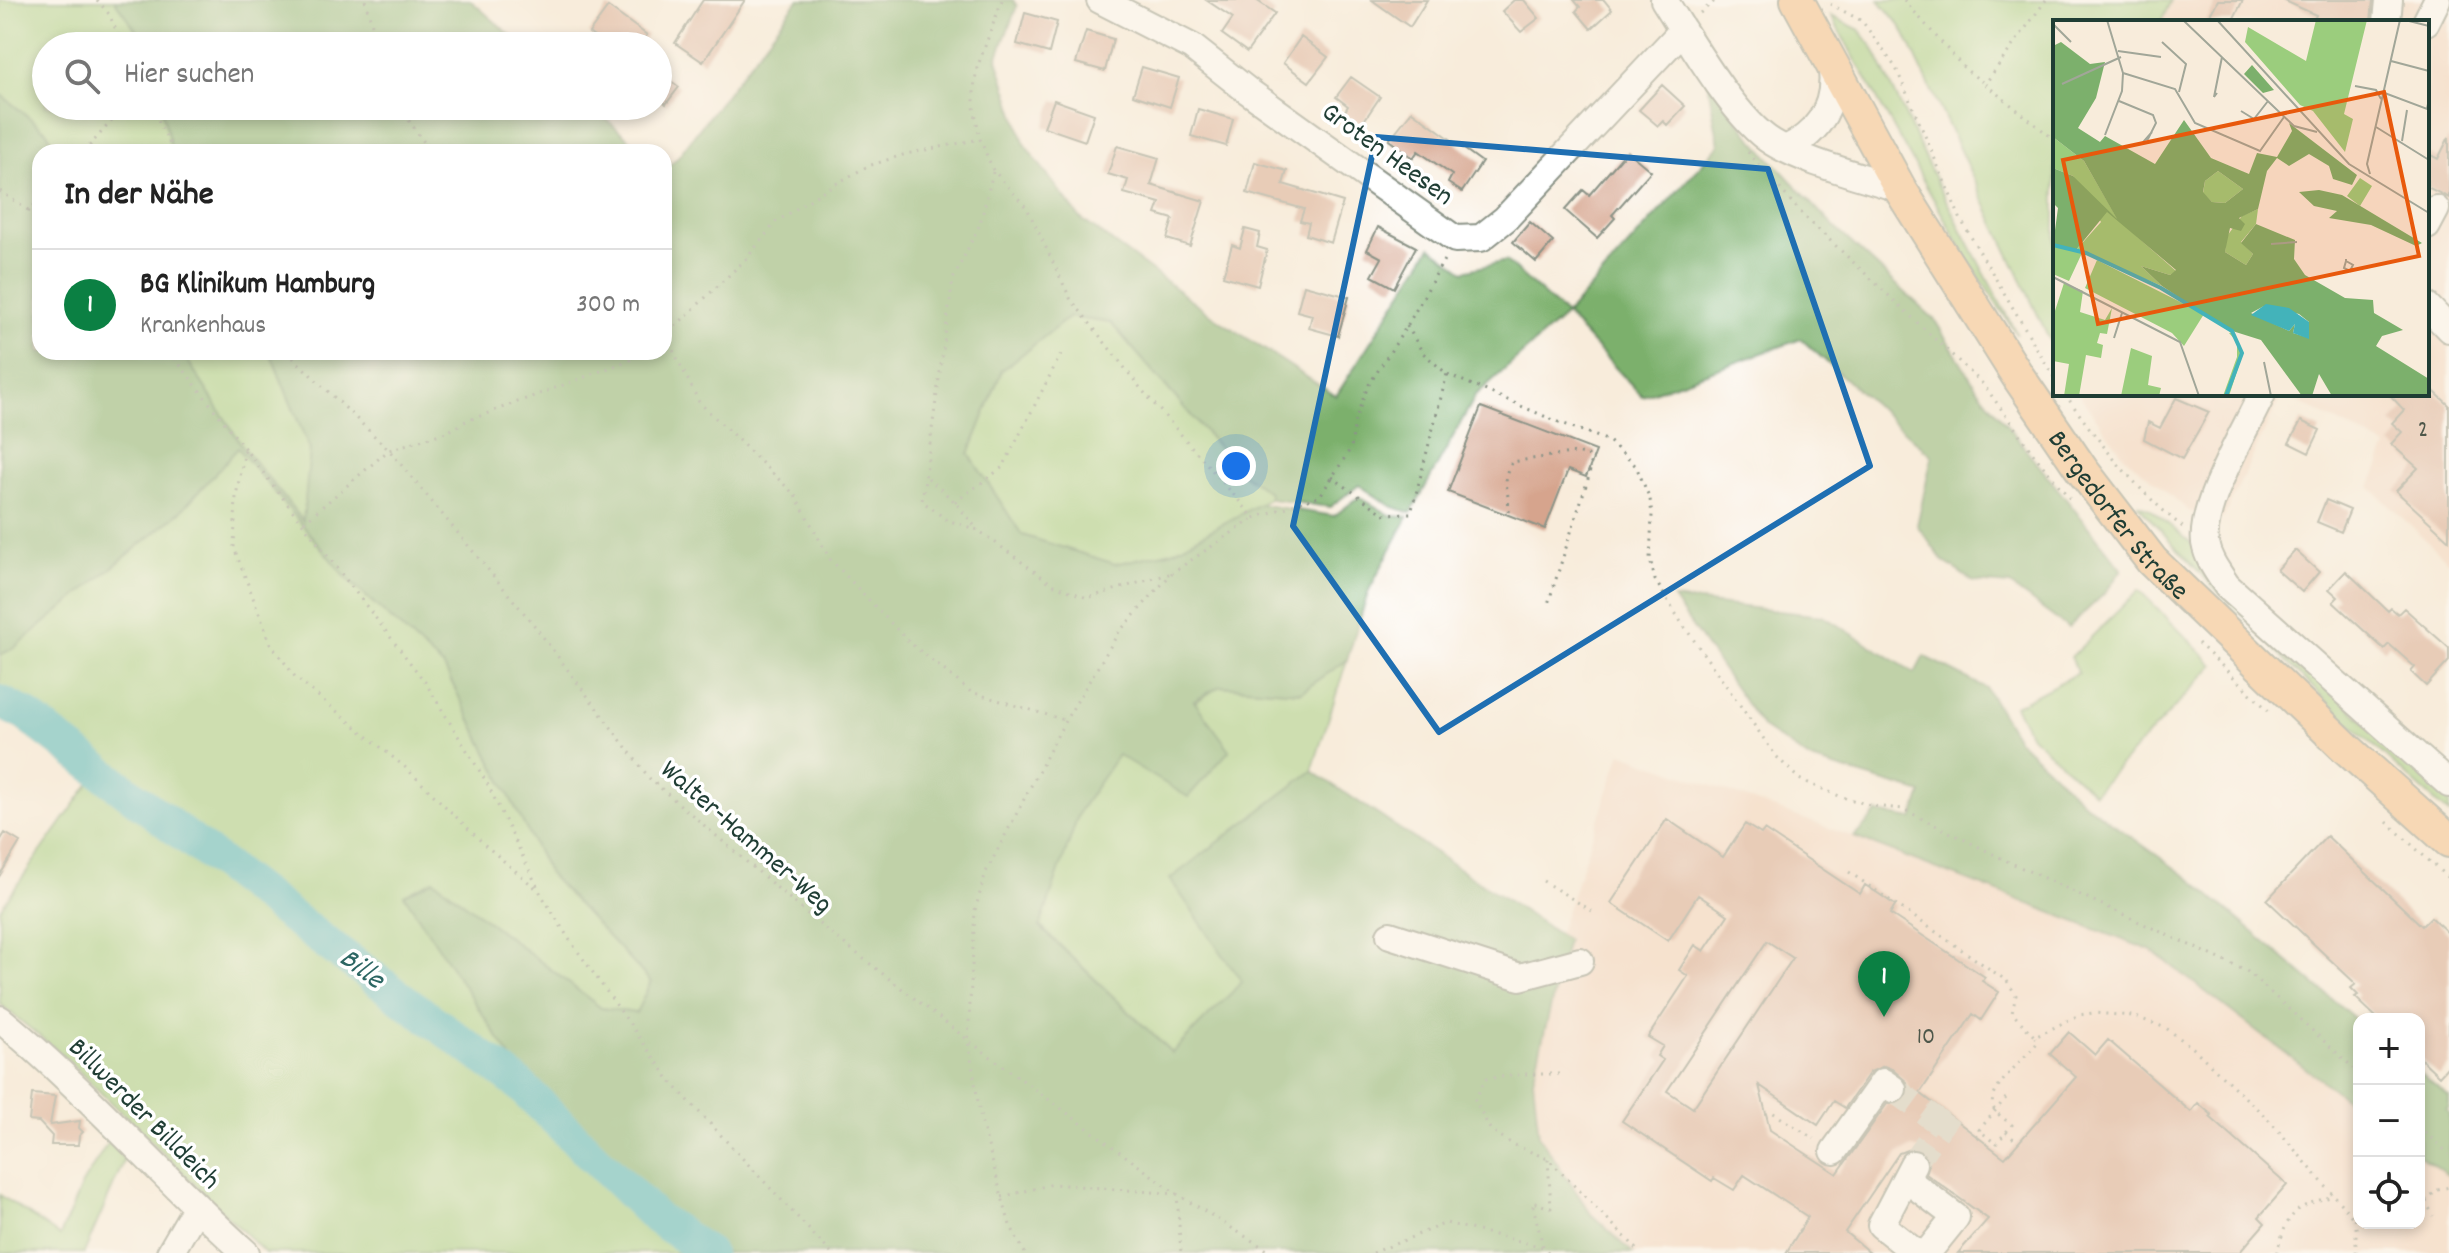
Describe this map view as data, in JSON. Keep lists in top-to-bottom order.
{
  "streets": {
    "main road": ["Bergedorfer Straße"],
    "street": ["Groten Heesen", "Billwerder Billdeich"],
    "path": ["Walter-Hammer-Weg"]
  },
  "water": ["Bille"],
  "house_numbers": ["2", "10"],
  "page": {
    "search": "Hier suchen",
    "heading": "In der Nähe",
    "list": [
      {
        "mark": "1",
        "name": "BG Klinikum Hamburg",
        "note": "Krankenhaus",
        "value": "300 m"
      }
    ],
    "pins": "1",
    "map_buttons": ["+", "−"]
  }
}
